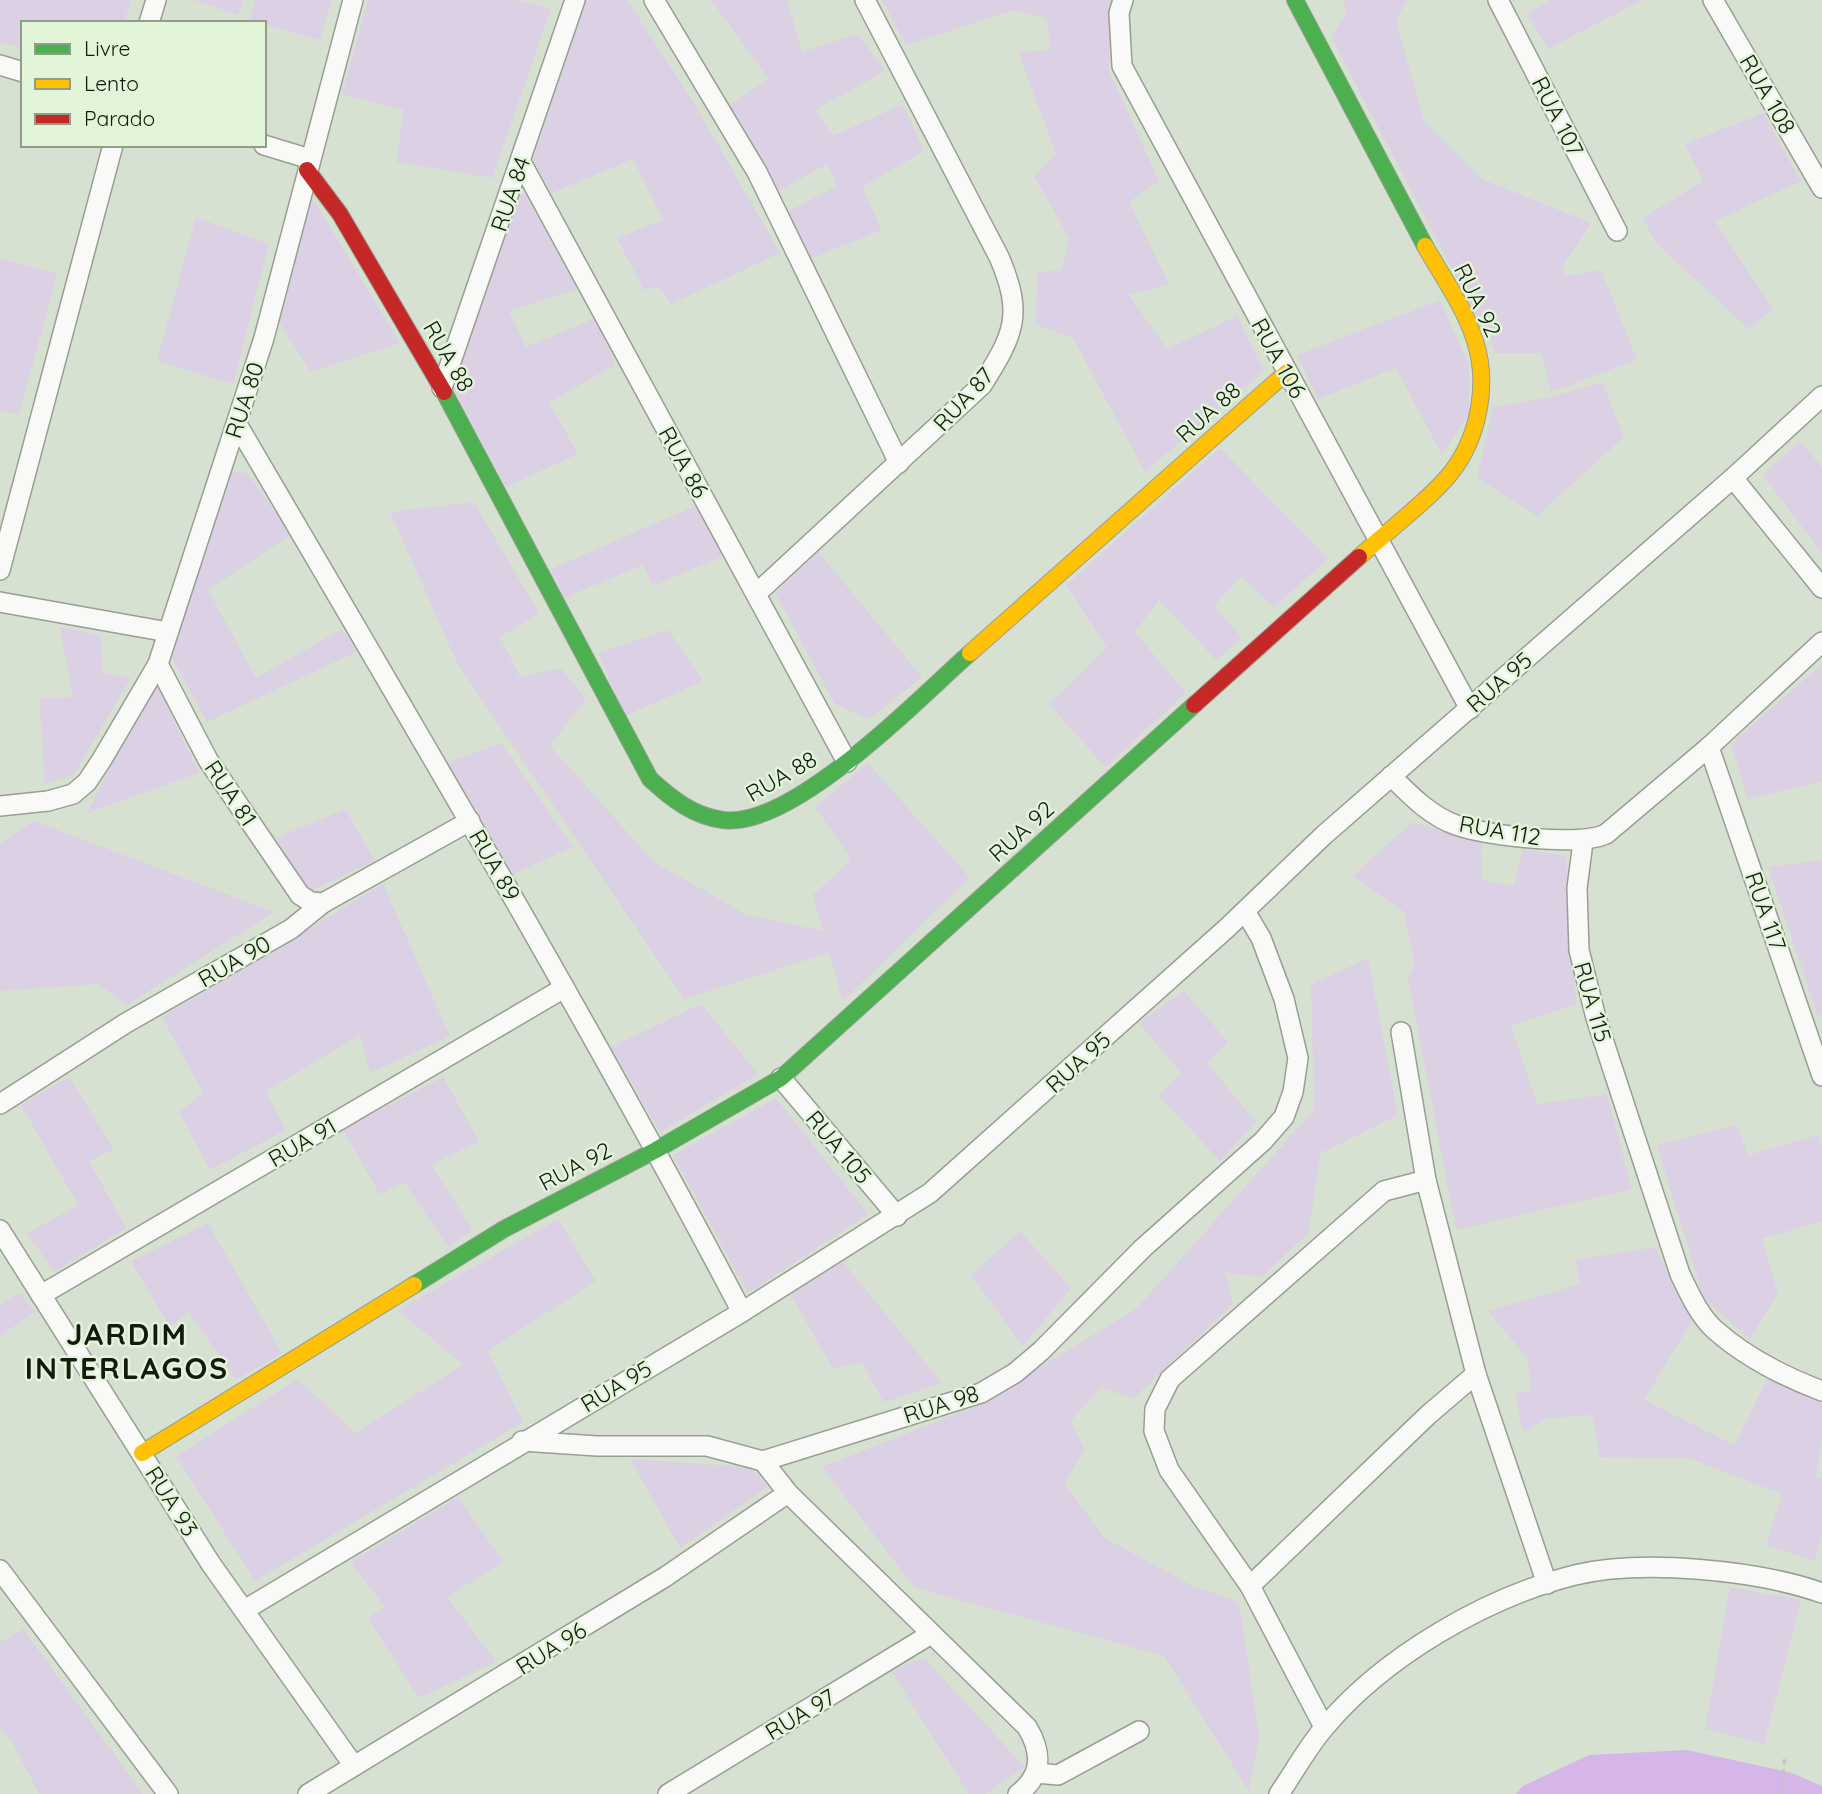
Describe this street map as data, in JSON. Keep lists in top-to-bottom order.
{
  "streets": {
    "street": [
      "RUA 108",
      "RUA 107",
      "RUA 84",
      "RUA 92",
      "RUA 88",
      "RUA 106",
      "RUA 87",
      "RUA 80",
      "RUA 86",
      "RUA 95",
      "RUA 81",
      "RUA 112",
      "RUA 89",
      "RUA 117",
      "RUA 90",
      "RUA 115",
      "RUA 91",
      "RUA 105",
      "RUA 98",
      "RUA 93",
      "RUA 96",
      "RUA 97"
    ]
  },
  "crossings": [
    ["RUA 84", "RUA 88"],
    ["RUA 84", "RUA 86"],
    ["RUA 92", "RUA 106"],
    ["RUA 92", "RUA 89"],
    ["RUA 92", "RUA 105"],
    ["RUA 92", "RUA 93"],
    ["RUA 88", "RUA 106"],
    ["RUA 88", "RUA 80"],
    ["RUA 88", "RUA 86"],
    ["RUA 106", "RUA 95"],
    ["RUA 87", "RUA 86"],
    ["RUA 80", "RUA 81"],
    ["RUA 80", "RUA 89"],
    ["RUA 95", "RUA 112"],
    ["RUA 95", "RUA 89"],
    ["RUA 95", "RUA 105"],
    ["RUA 95", "RUA 98"],
    ["RUA 95", "RUA 93"],
    ["RUA 81", "RUA 90"],
    ["RUA 112", "RUA 115"],
    ["RUA 89", "RUA 90"],
    ["RUA 89", "RUA 91"],
    ["RUA 91", "RUA 93"],
    ["RUA 93", "RUA 96"]
  ],
  "districts": ["JARDIM INTERLAGOS"],
  "legend": ["Livre", "Lento", "Parado"]
}
